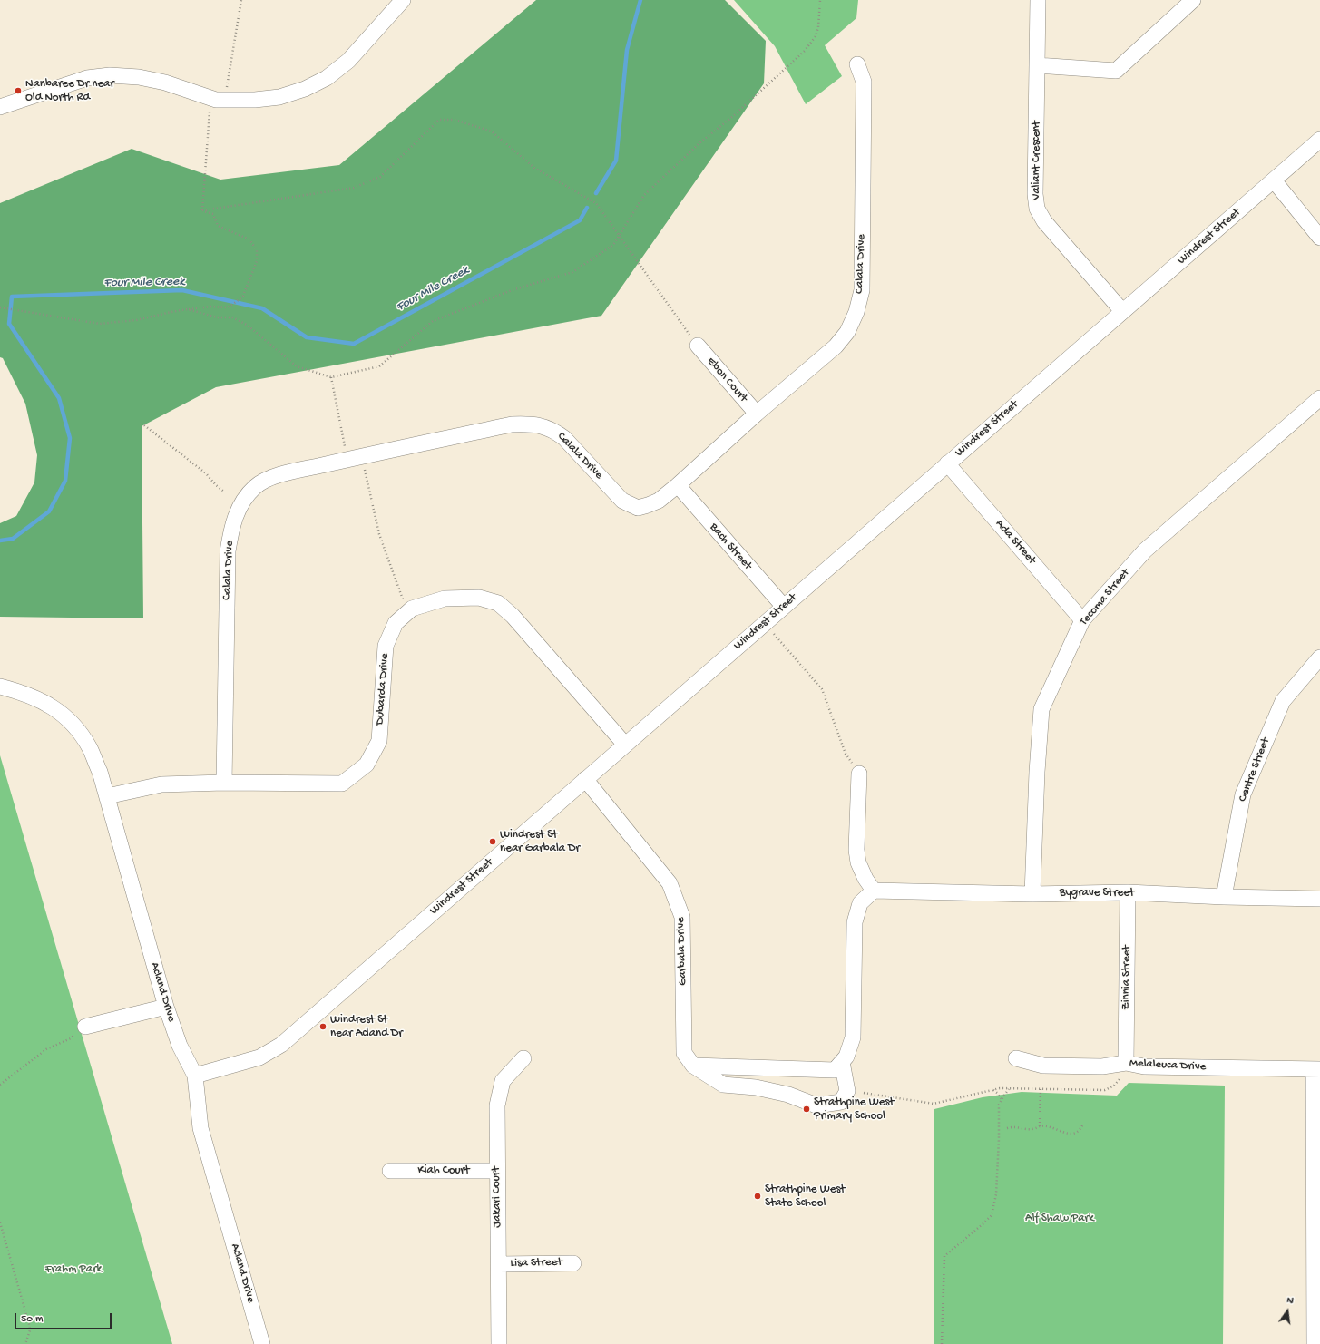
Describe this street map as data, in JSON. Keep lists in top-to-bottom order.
{
  "streets": {
    "street": [
      "Valiant Crescent",
      "Windrest Street",
      "Calala Drive",
      "Ebon Court",
      "Ada Street",
      "Bach Street",
      "Tecoma Street",
      "Dubarda Drive",
      "Centre Street",
      "Bygrave Street",
      "Garbala Drive",
      "Zinnia Street",
      "Acland Drive",
      "Melaleuca Drive",
      "Kiah Court",
      "Jakari Court",
      "Lisa Street"
    ]
  },
  "crossings": [
    ["Valiant Crescent", "Windrest Street"],
    ["Windrest Street", "Ada Street"],
    ["Windrest Street", "Bach Street"],
    ["Windrest Street", "Dubarda Drive"],
    ["Windrest Street", "Garbala Drive"],
    ["Windrest Street", "Acland Drive"],
    ["Calala Drive", "Ebon Court"],
    ["Calala Drive", "Bach Street"],
    ["Calala Drive", "Dubarda Drive"],
    ["Ada Street", "Tecoma Street"],
    ["Tecoma Street", "Bygrave Street"],
    ["Dubarda Drive", "Acland Drive"],
    ["Centre Street", "Bygrave Street"],
    ["Bygrave Street", "Zinnia Street"],
    ["Zinnia Street", "Melaleuca Drive"],
    ["Kiah Court", "Jakari Court"],
    ["Jakari Court", "Lisa Street"]
  ],
  "water": ["Four Mile Creek"],
  "parks": ["Alf Shaw Park", "Frahm Park"],
  "places": [
    "Nanbaree Dr near Old North Rd",
    "Windrest St near Garbala Dr",
    "Windrest St near Acland Dr",
    "Strathpine West Primary School",
    "Strathpine West State School"
  ],
  "scale_bar": "50 m",
  "north": "top"
}
